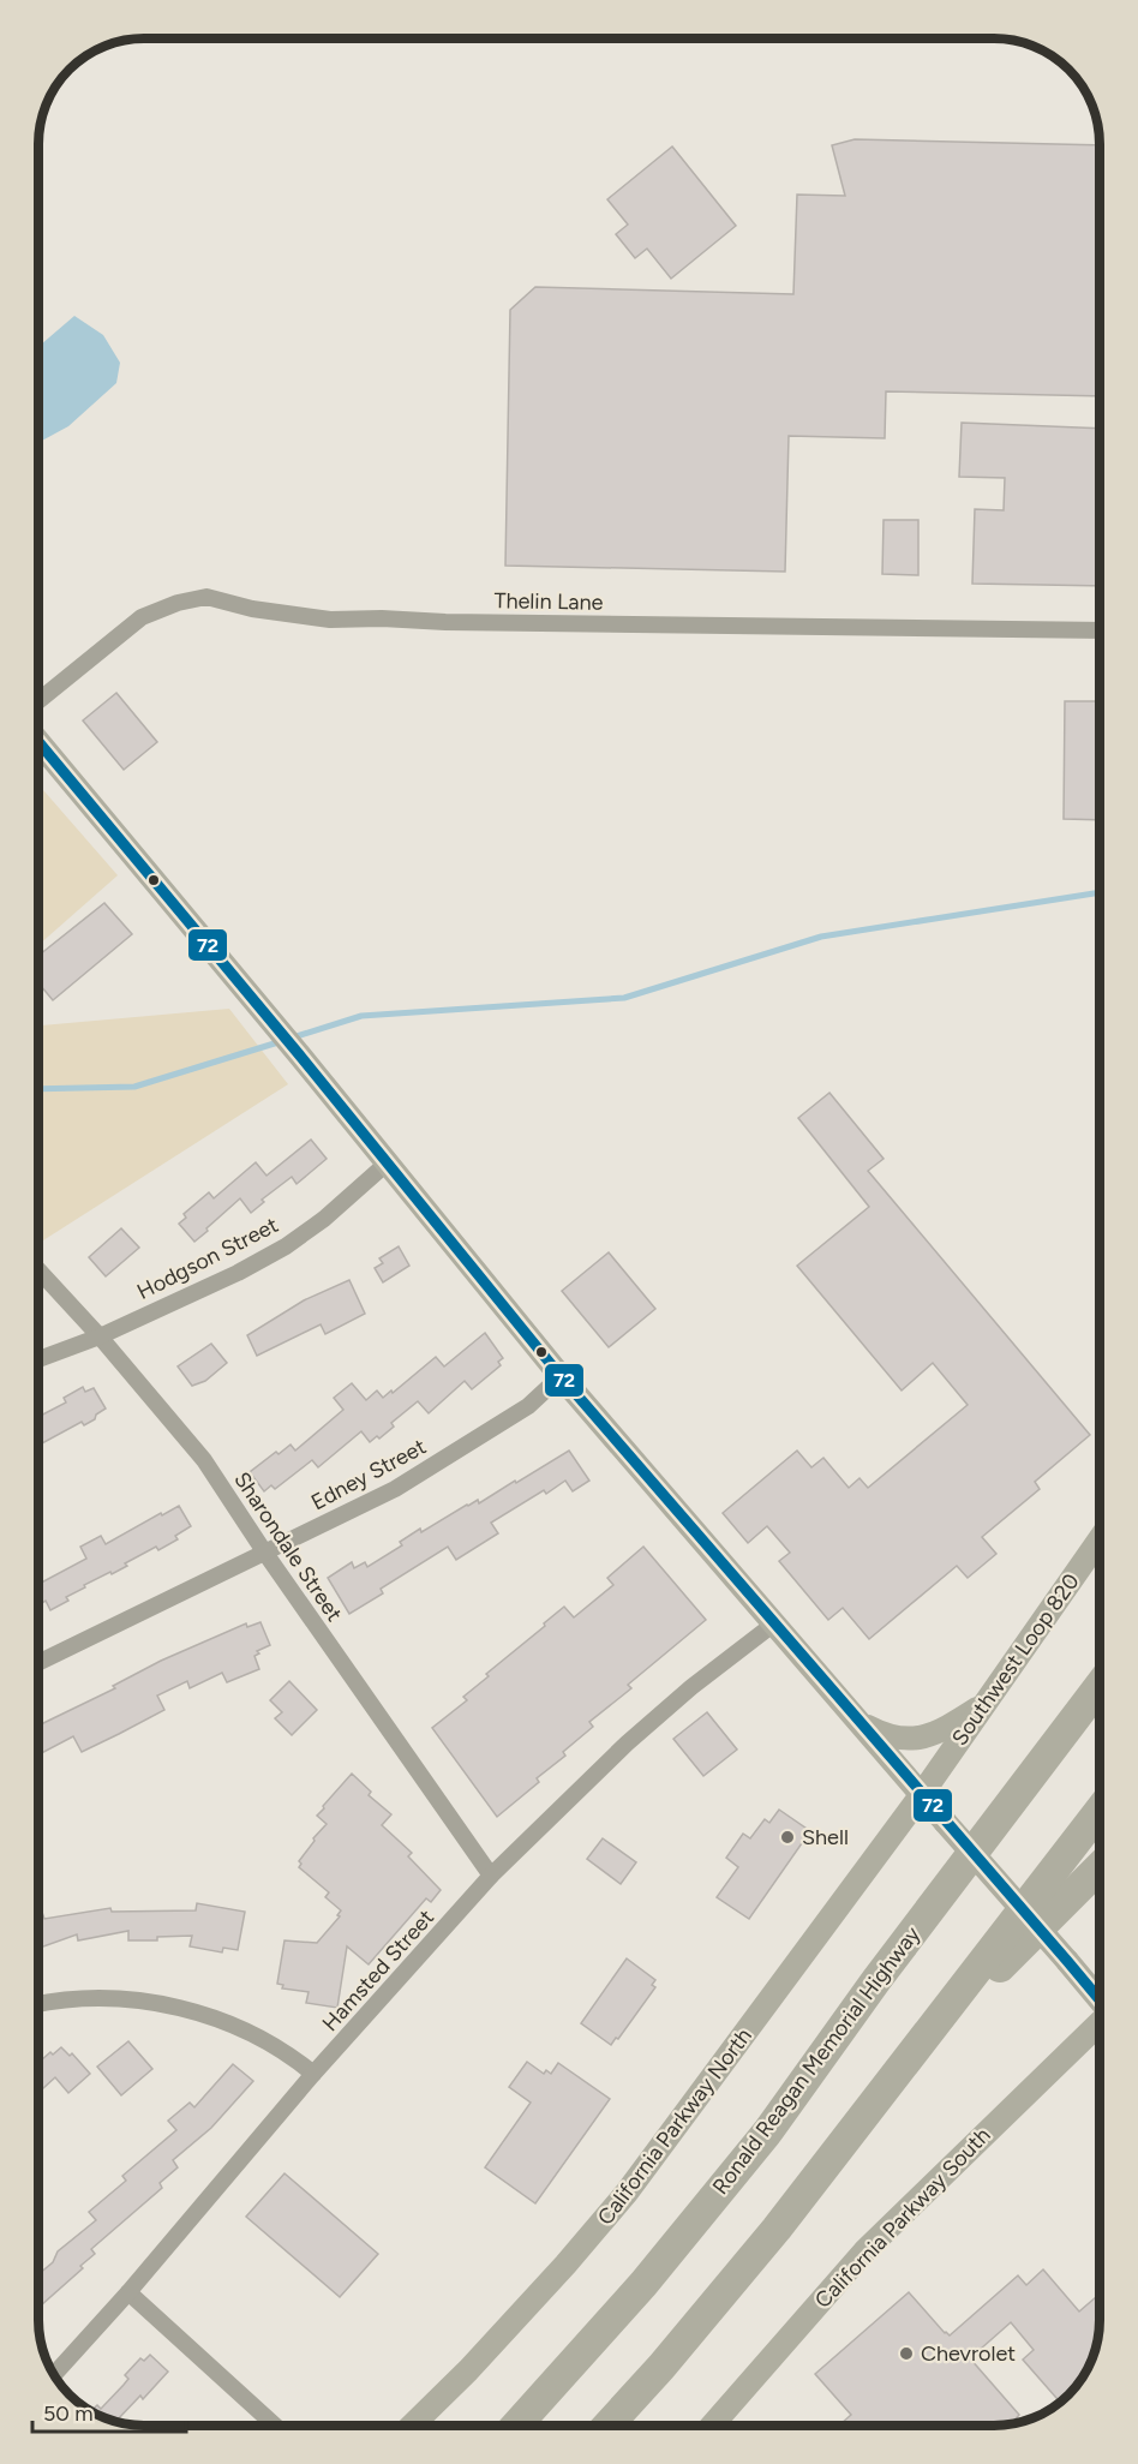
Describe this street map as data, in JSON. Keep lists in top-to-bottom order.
{
  "streets": {
    "highway": ["Ronald Reagan Memorial Highway"],
    "main road": ["Southwest Loop 820", "California Parkway North", "California Parkway South"],
    "street": [
      "Thelin Lane",
      "Hodgson Street",
      "Edney Street",
      "Sharondale Street",
      "Hamsted Street"
    ]
  },
  "crossings": [
    ["Hodgson Street", "Sharondale Street"],
    ["Edney Street", "Sharondale Street"],
    ["Sharondale Street", "Hamsted Street"],
    ["Southwest Loop 820", "California Parkway North"]
  ],
  "places": ["Shell", "Chevrolet"],
  "lines": ["transit line 72"],
  "scale_bar": "50 m"
}
